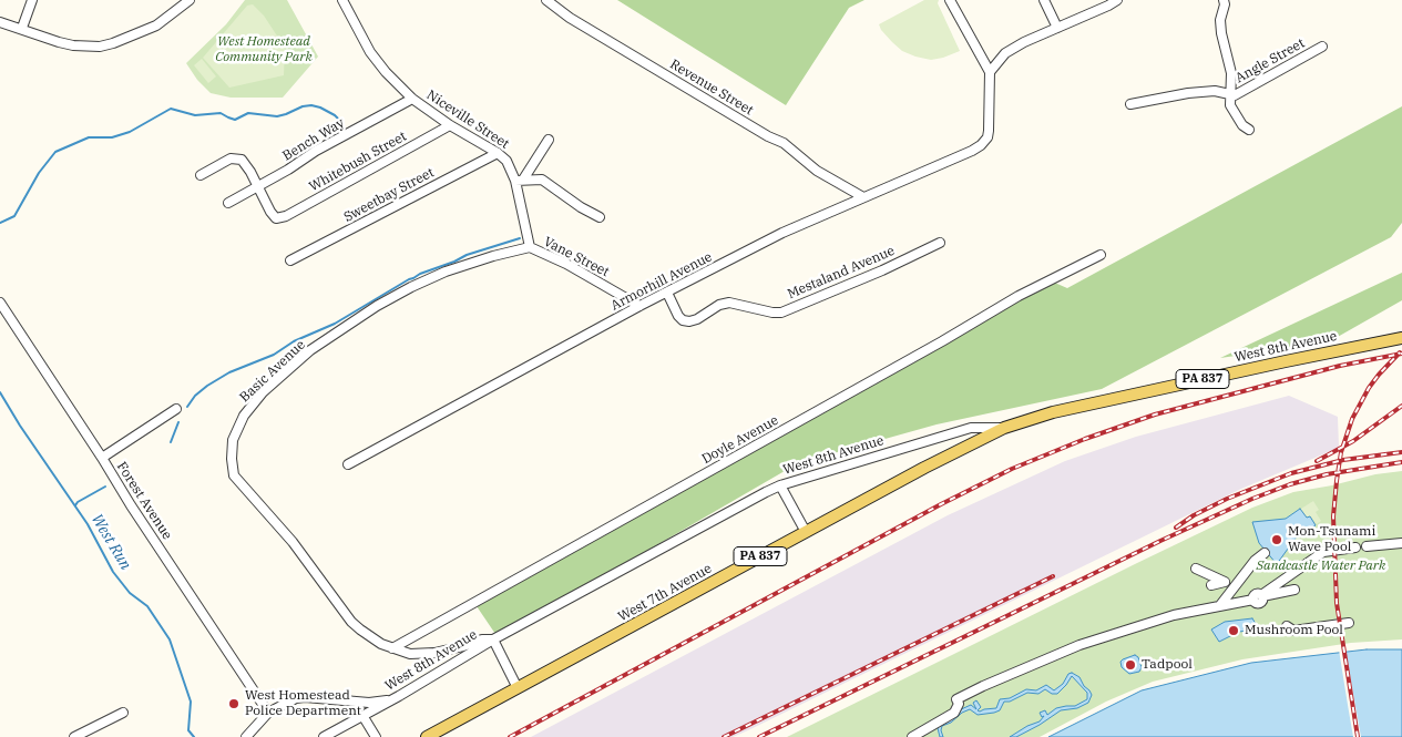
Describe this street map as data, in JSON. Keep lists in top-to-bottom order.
{
  "streets": {
    "main road": ["West 8th Avenue", "PA 837", "West 7th Avenue"],
    "street": [
      "Angle Street",
      "Revenue Street",
      "Niceville Street",
      "Bench Way",
      "Whitebush Street",
      "Sweetbay Street",
      "Vane Street",
      "Mestaland Avenue",
      "Armorhill Avenue",
      "Basic Avenue",
      "Doyle Avenue",
      "Forest Avenue"
    ]
  },
  "crossings": [
    ["Revenue Street", "Armorhill Avenue"],
    ["Niceville Street", "Bench Way"],
    ["Niceville Street", "Whitebush Street"],
    ["Niceville Street", "Sweetbay Street"],
    ["Bench Way", "Whitebush Street"],
    ["Vane Street", "Armorhill Avenue"],
    ["Vane Street", "Basic Avenue"],
    ["Mestaland Avenue", "Armorhill Avenue"],
    ["West 8th Avenue", "Basic Avenue"],
    ["West 8th Avenue", "West 7th Avenue"],
    ["Basic Avenue", "Doyle Avenue"]
  ],
  "water": ["West Run"],
  "parks": ["West Homestead Community Park", "Sandcastle Water Park"],
  "places": [
    "Mon-Tsunami Wave Pool",
    "Mushroom Pool",
    "Tadpool",
    "West Homestead Police Department"
  ]
}
